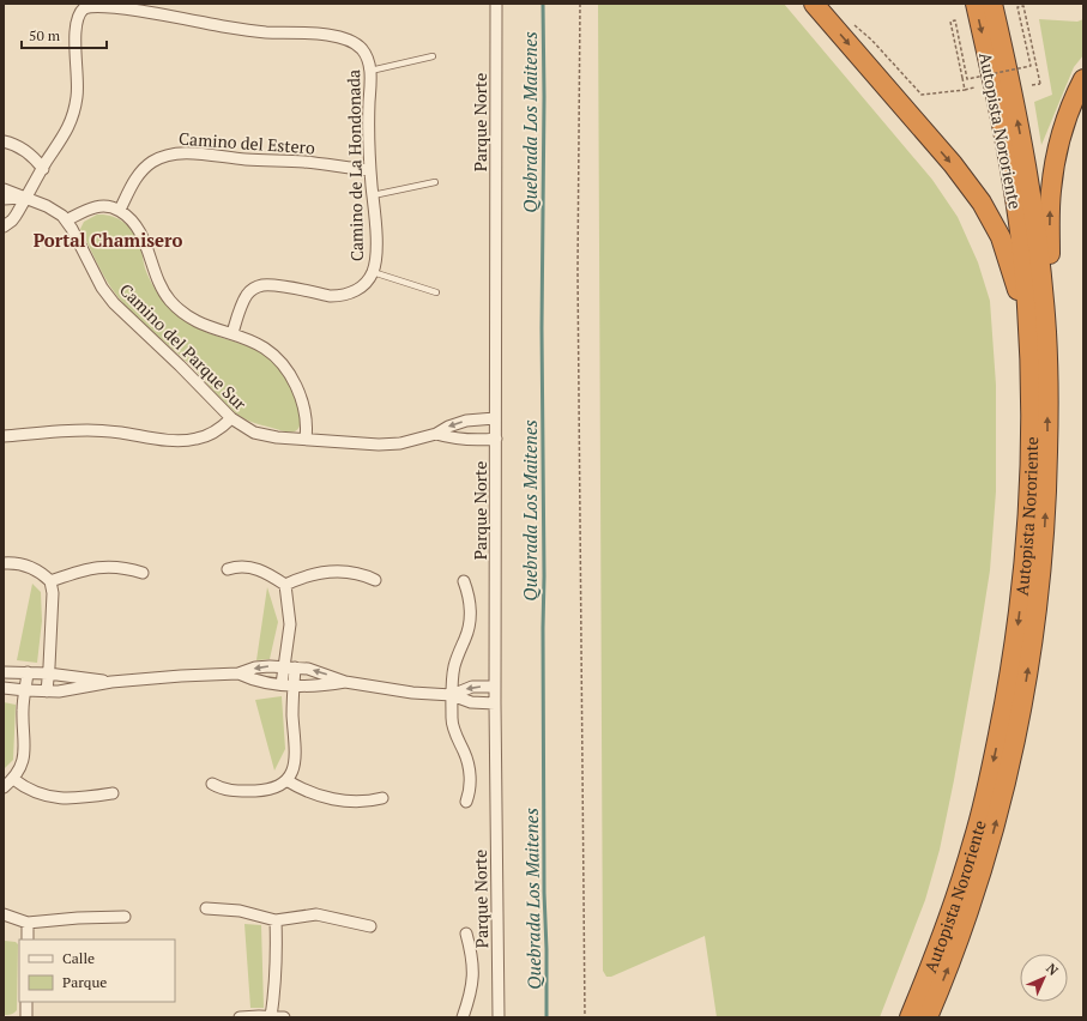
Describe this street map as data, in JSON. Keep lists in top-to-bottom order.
{
  "streets": {
    "highway": ["Autopista Nororiente"],
    "street": [
      "Parque Norte",
      "Camino del Estero",
      "Camino de La Hondonada",
      "Camino del Parque Sur"
    ]
  },
  "crossings": [
    ["Camino del Estero", "Camino de La Hondonada"]
  ],
  "districts": ["Portal Chamisero"],
  "water": ["Quebrada Los Maitenes"],
  "legend": ["Calle", "Parque"],
  "scale_bar": "50 m",
  "north": "top right"
}
